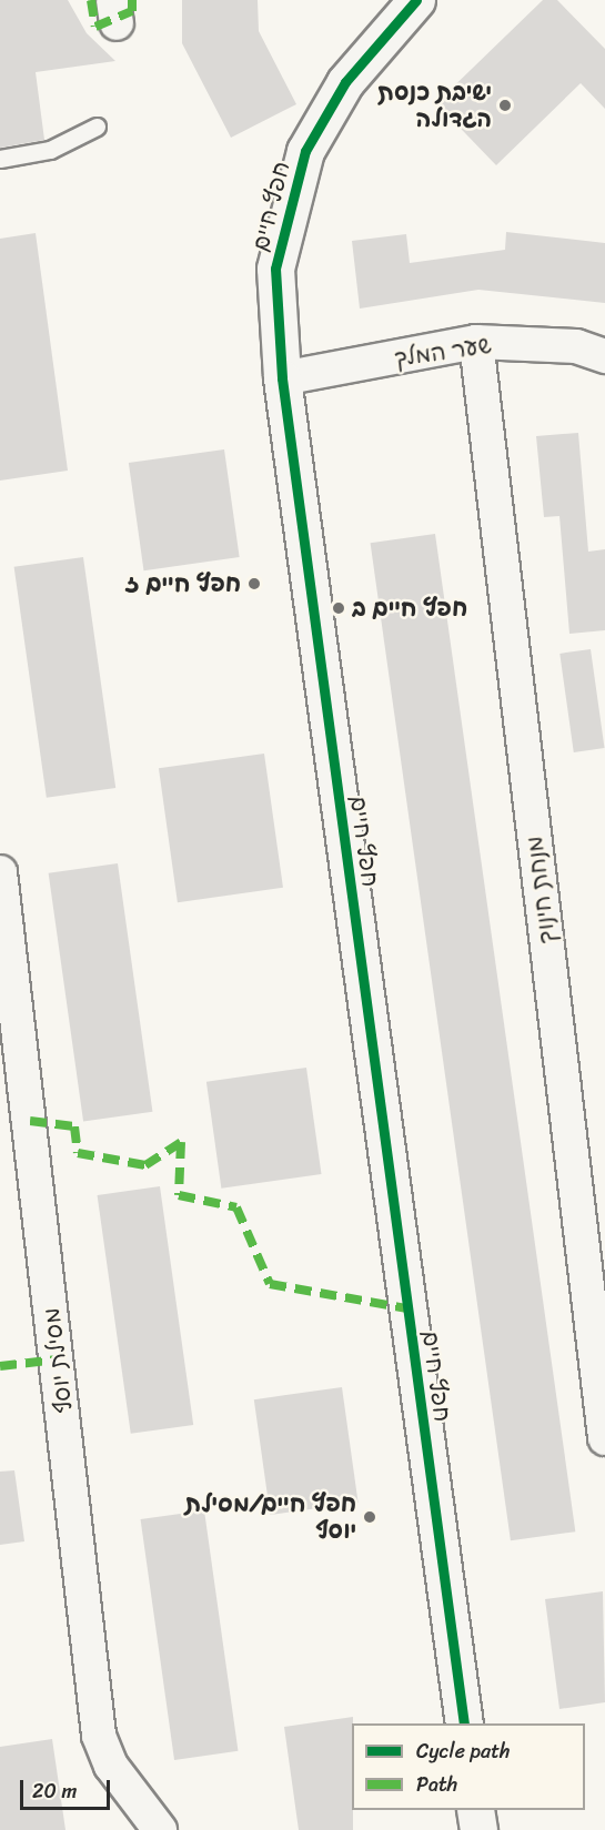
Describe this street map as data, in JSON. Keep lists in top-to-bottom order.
{
  "streets": {
    "street": [
      "חפץ חיים",
      "שער המלך",
      "מנחת חינוך",
      "מסילת יוסף"
    ]
  },
  "crossings": [
    ["חפץ חיים", "שער המלך"],
    ["שער המלך", "מנחת חינוך"]
  ],
  "places": [
    "ישיבת כנסת הגדולה",
    "חפץ חיים ז",
    "חפץ חיים ב",
    "חפץ חיים/מסילת יוסף"
  ],
  "legend": ["Cycle path", "Path"],
  "scale_bar": "20 m"
}
